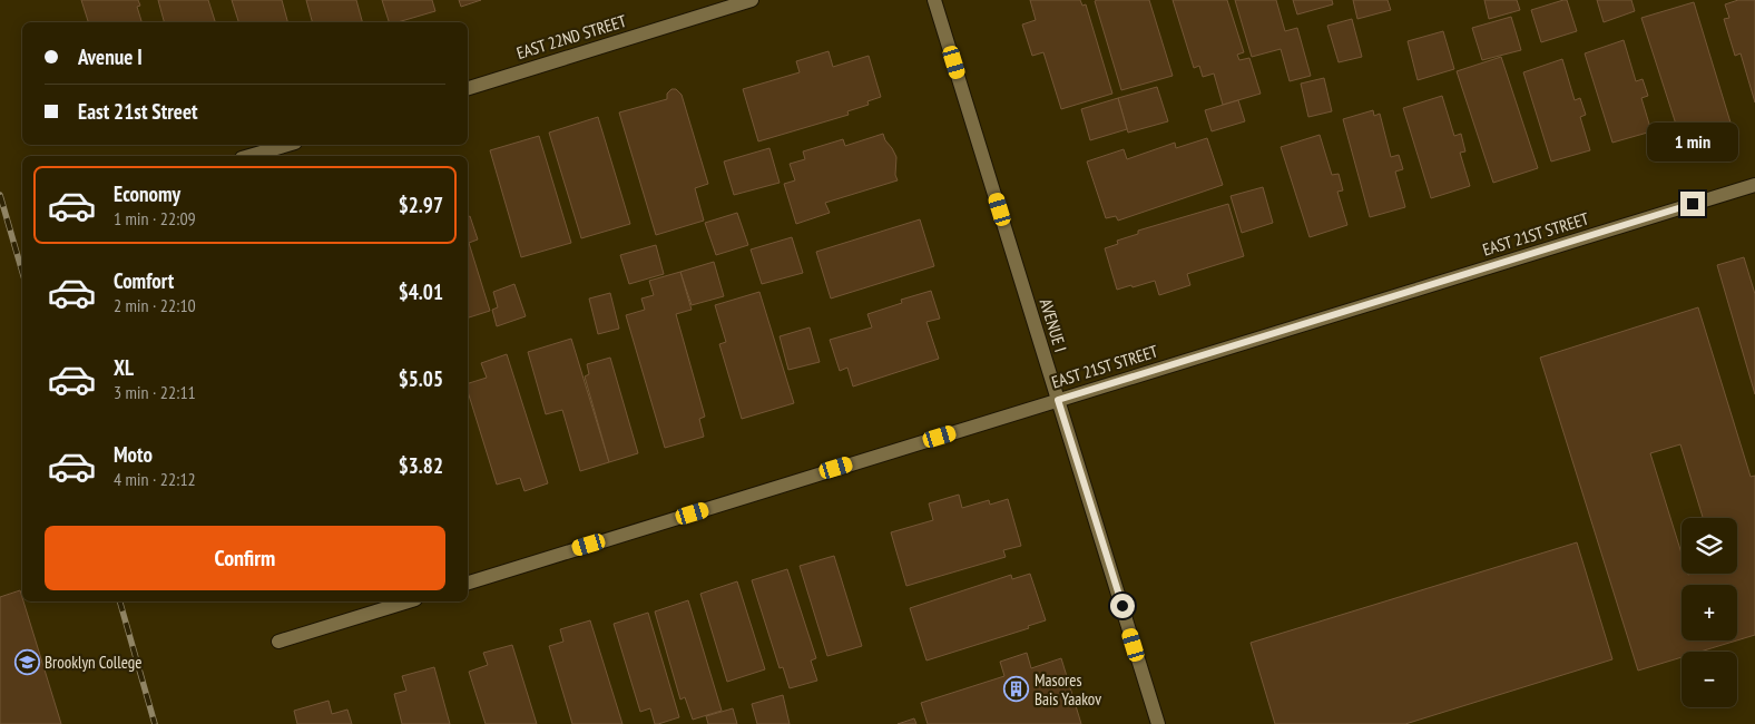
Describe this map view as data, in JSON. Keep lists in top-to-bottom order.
{
  "streets": {
    "street": ["EAST 22ND STREET", "EAST 21ST STREET", "AVENUE I"]
  },
  "crossings": [
    ["EAST 21ST STREET", "AVENUE I"]
  ],
  "places": {
    "school or university": ["Brooklyn College"],
    "building": ["Masores Bais Yaakov"]
  },
  "page": {
    "banner": ["Avenue I", "East 21st Street"],
    "bubble": "1 min",
    "list": [
      {
        "name": "Economy",
        "note": "1 min · 22:09",
        "value": "$2.97"
      },
      {
        "name": "Comfort",
        "note": "2 min · 22:10",
        "value": "$4.01"
      },
      {
        "name": "XL",
        "note": "3 min · 22:11",
        "value": "$5.05"
      },
      {
        "name": "Moto",
        "note": "4 min · 22:12",
        "value": "$3.82"
      }
    ],
    "buttons": "Confirm",
    "map_buttons": ["+", "−"]
  }
}
